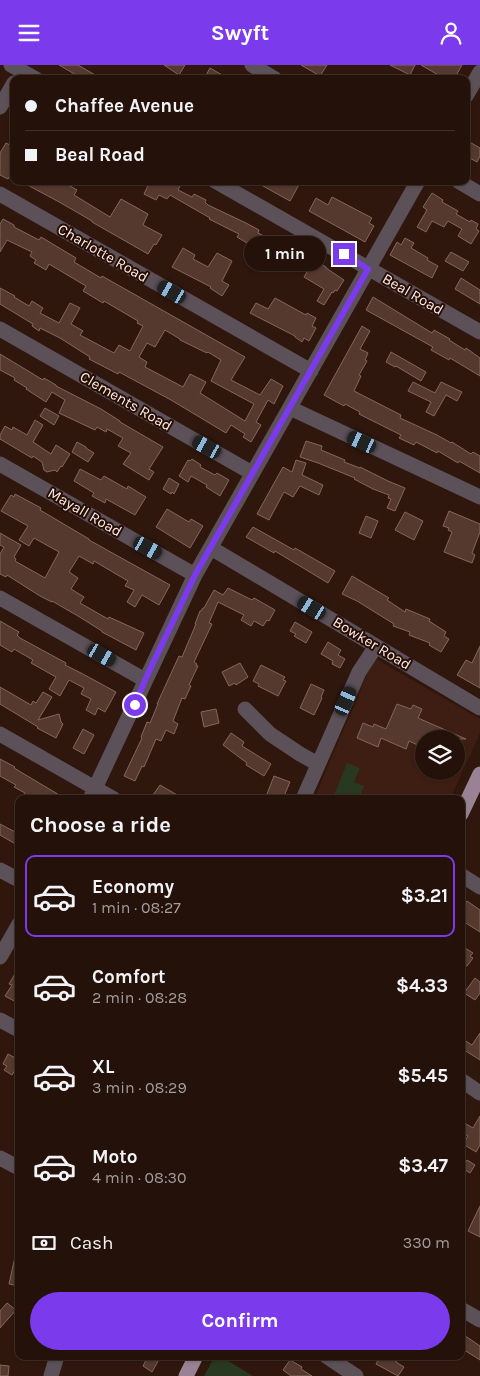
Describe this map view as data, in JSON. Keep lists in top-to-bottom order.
{
  "streets": {
    "street": [
      "Charlotte Road",
      "Beal Road",
      "Clements Road",
      "Mayall Road",
      "Bowker Road"
    ]
  },
  "page": {
    "header": "Swyft",
    "banner": ["Chaffee Avenue", "Beal Road"],
    "bubble": "1 min",
    "heading": "Choose a ride",
    "list": [
      {
        "name": "Economy",
        "note": "1 min · 08:27",
        "value": "$3.21"
      },
      {
        "name": "Comfort",
        "note": "2 min · 08:28",
        "value": "$4.33"
      },
      {
        "name": "XL",
        "note": "3 min · 08:29",
        "value": "$5.45"
      },
      {
        "name": "Moto",
        "note": "4 min · 08:30",
        "value": "$3.47"
      }
    ],
    "pay": ["Cash", "330 m"],
    "buttons": "Confirm"
  }
}
